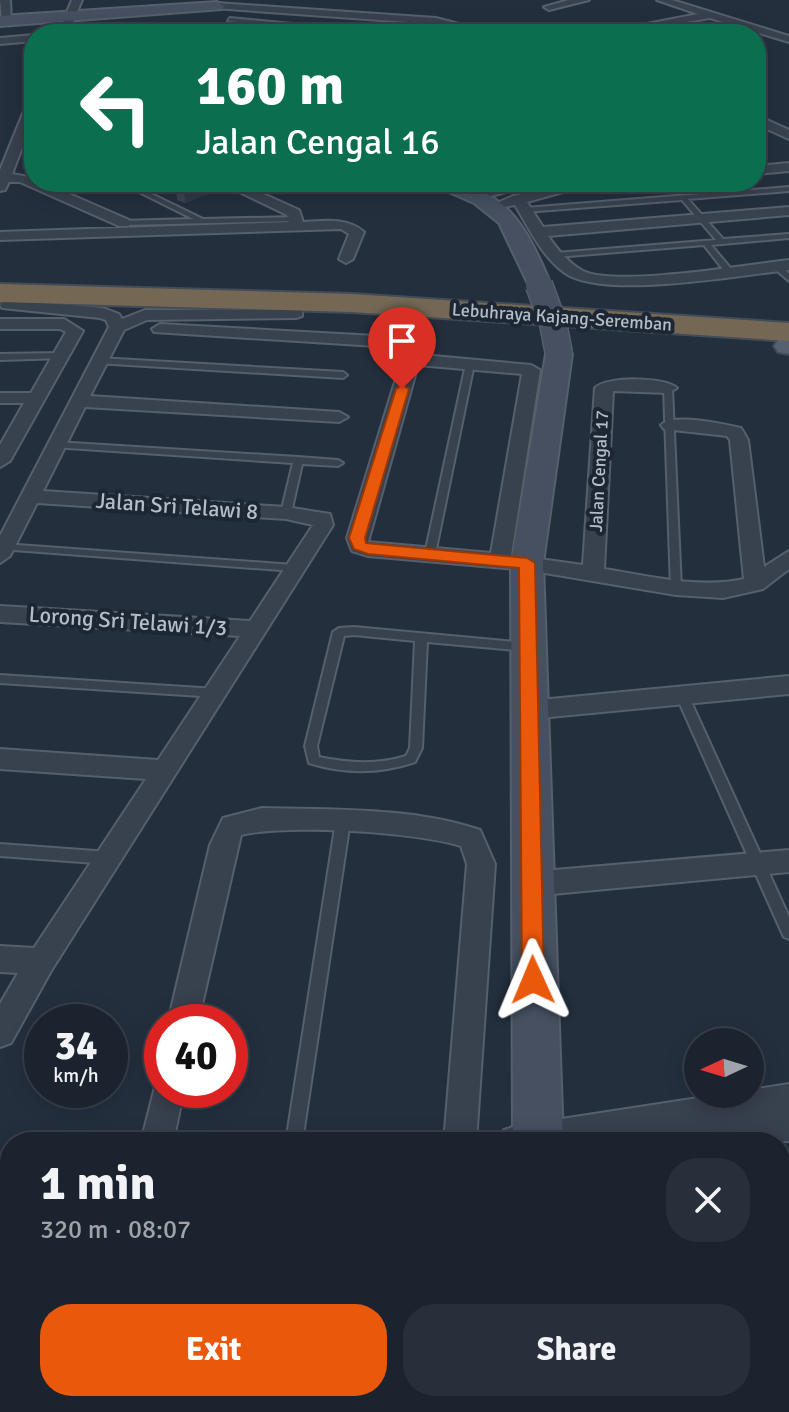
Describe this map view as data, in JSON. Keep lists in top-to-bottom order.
{
  "streets": {
    "highway": ["Lebuhraya Kajang-Seremban"],
    "street": ["Jalan Cengal 17", "Jalan Sri Telawi 8", "Lorong Sri Telawi 1/3"]
  },
  "north": "left",
  "page": {
    "turn": ["160 m", "Jalan Cengal 16"],
    "speed": "34 km/h",
    "limit": "40",
    "heading": ["1 min", "320 m · 08:07"],
    "buttons": ["Exit", "Share"]
  }
}
